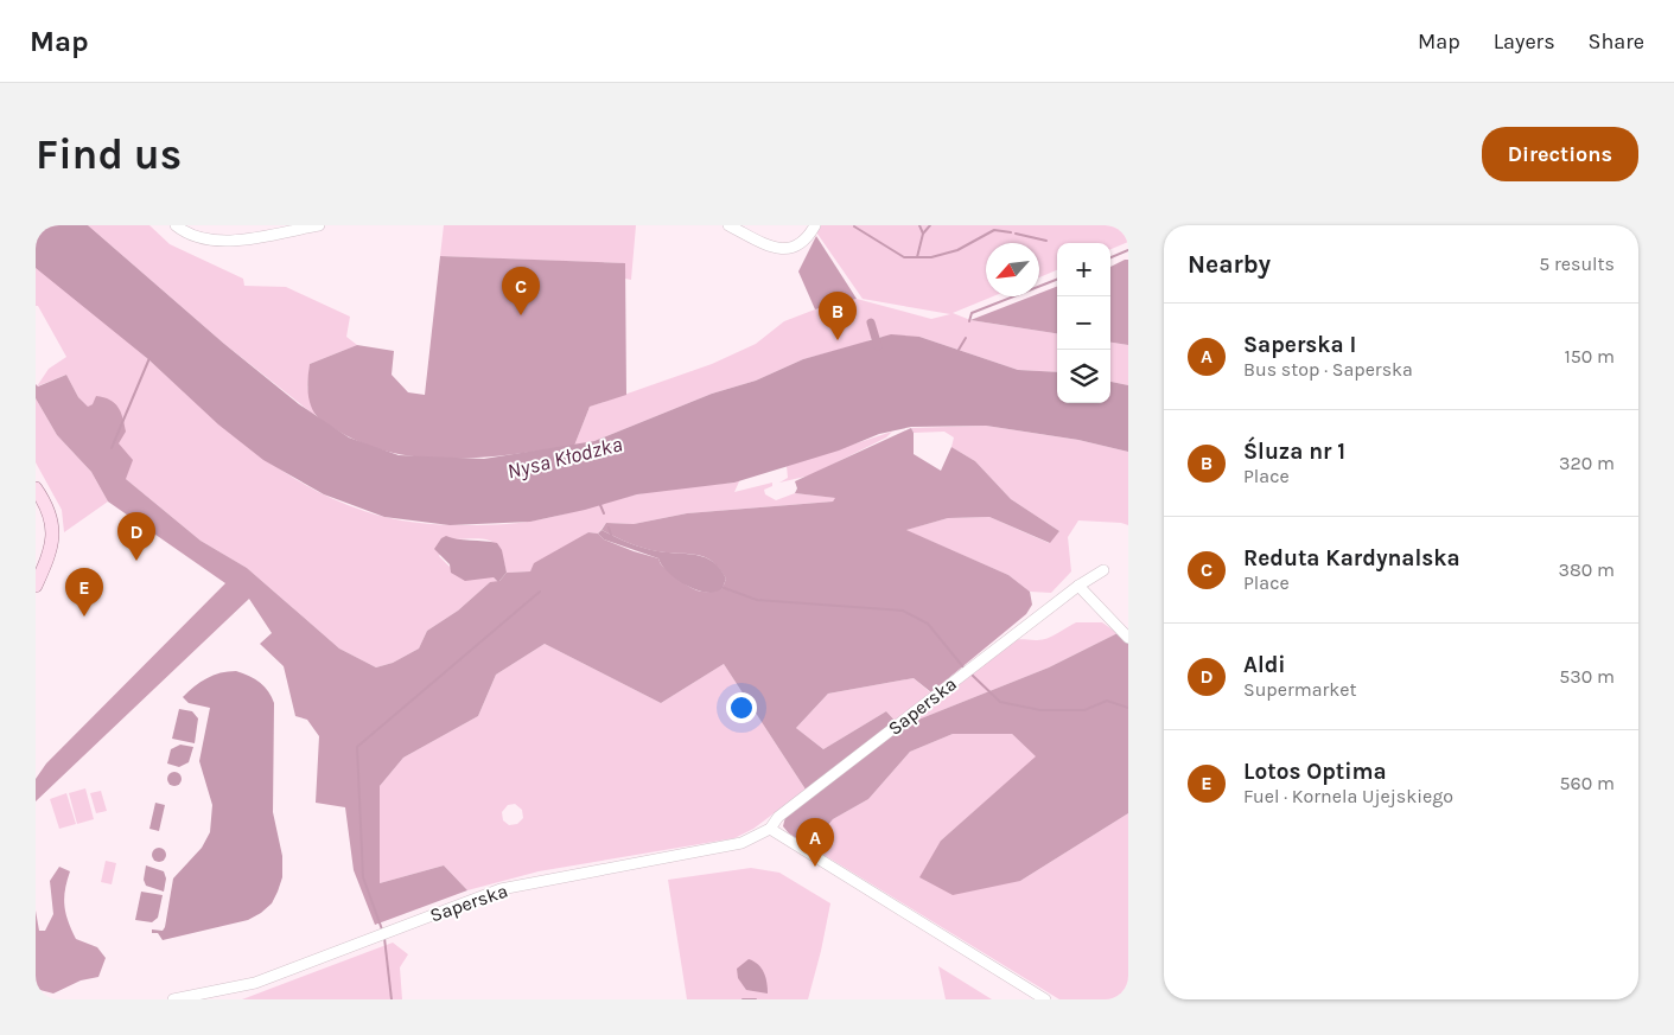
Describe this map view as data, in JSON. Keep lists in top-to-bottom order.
{
  "streets": {
    "street": ["Saperska"]
  },
  "water": ["Nysa Kłodzka"],
  "north": "bottom left",
  "page": {
    "header": "Map",
    "nav": ["Map", "Layers", "Share"],
    "buttons": "Directions",
    "title": "Find us",
    "heading": ["Nearby", "5 results"],
    "map_buttons": ["+", "−"],
    "pins": [
      "C",
      "B",
      "D",
      "E",
      "A"
    ],
    "list": [
      {
        "mark": "A",
        "name": "Saperska I",
        "note": "Bus stop · Saperska",
        "value": "150 m"
      },
      {
        "mark": "B",
        "name": "Śluza nr 1",
        "note": "Place",
        "value": "320 m"
      },
      {
        "mark": "C",
        "name": "Reduta Kardynalska",
        "note": "Place",
        "value": "380 m"
      },
      {
        "mark": "D",
        "name": "Aldi",
        "note": "Supermarket",
        "value": "530 m"
      },
      {
        "mark": "E",
        "name": "Lotos Optima",
        "note": "Fuel · Kornela Ujejskiego",
        "value": "560 m"
      }
    ]
  }
}
